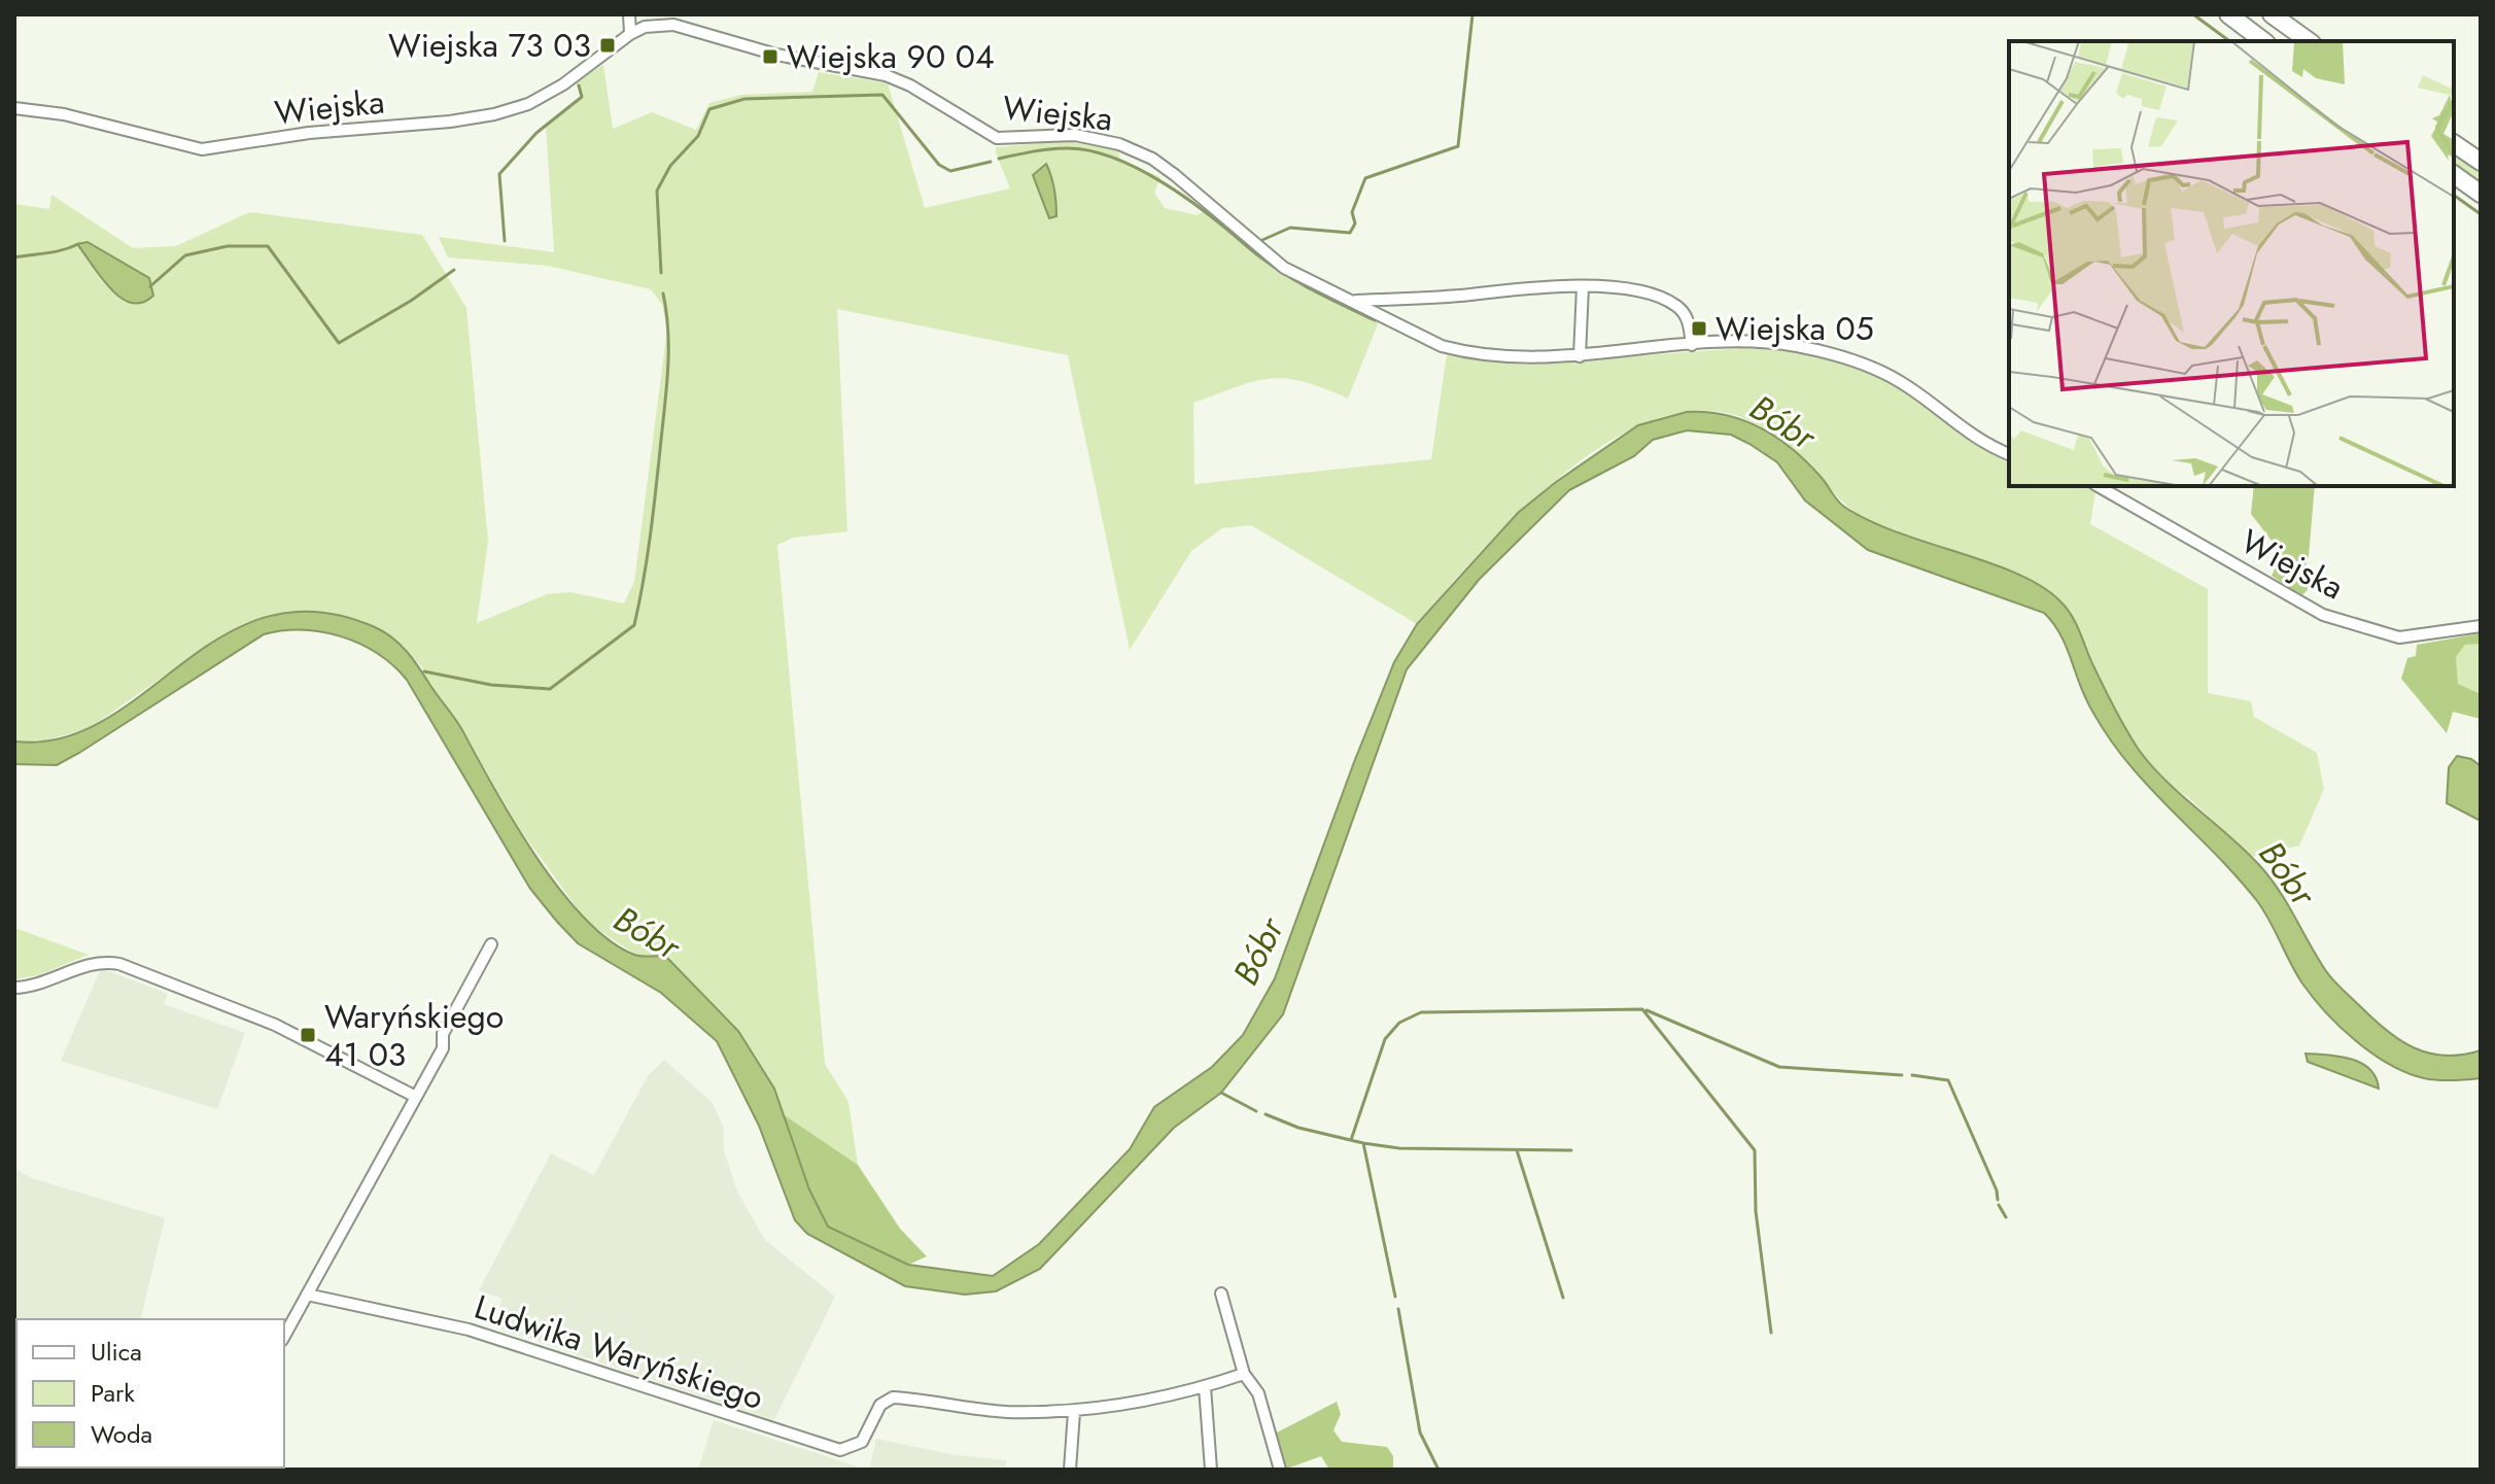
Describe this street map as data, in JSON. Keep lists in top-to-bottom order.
{
  "streets": {
    "street": ["Wiejska", "Ludwika Waryńskiego"]
  },
  "water": ["Bóbr"],
  "places": {
    "transit": [
      "Wiejska 73 03",
      "Wiejska 90 04",
      "Wiejska 05",
      "Waryńskiego 41 03"
    ]
  },
  "legend": ["Ulica", "Park", "Woda"]
}
